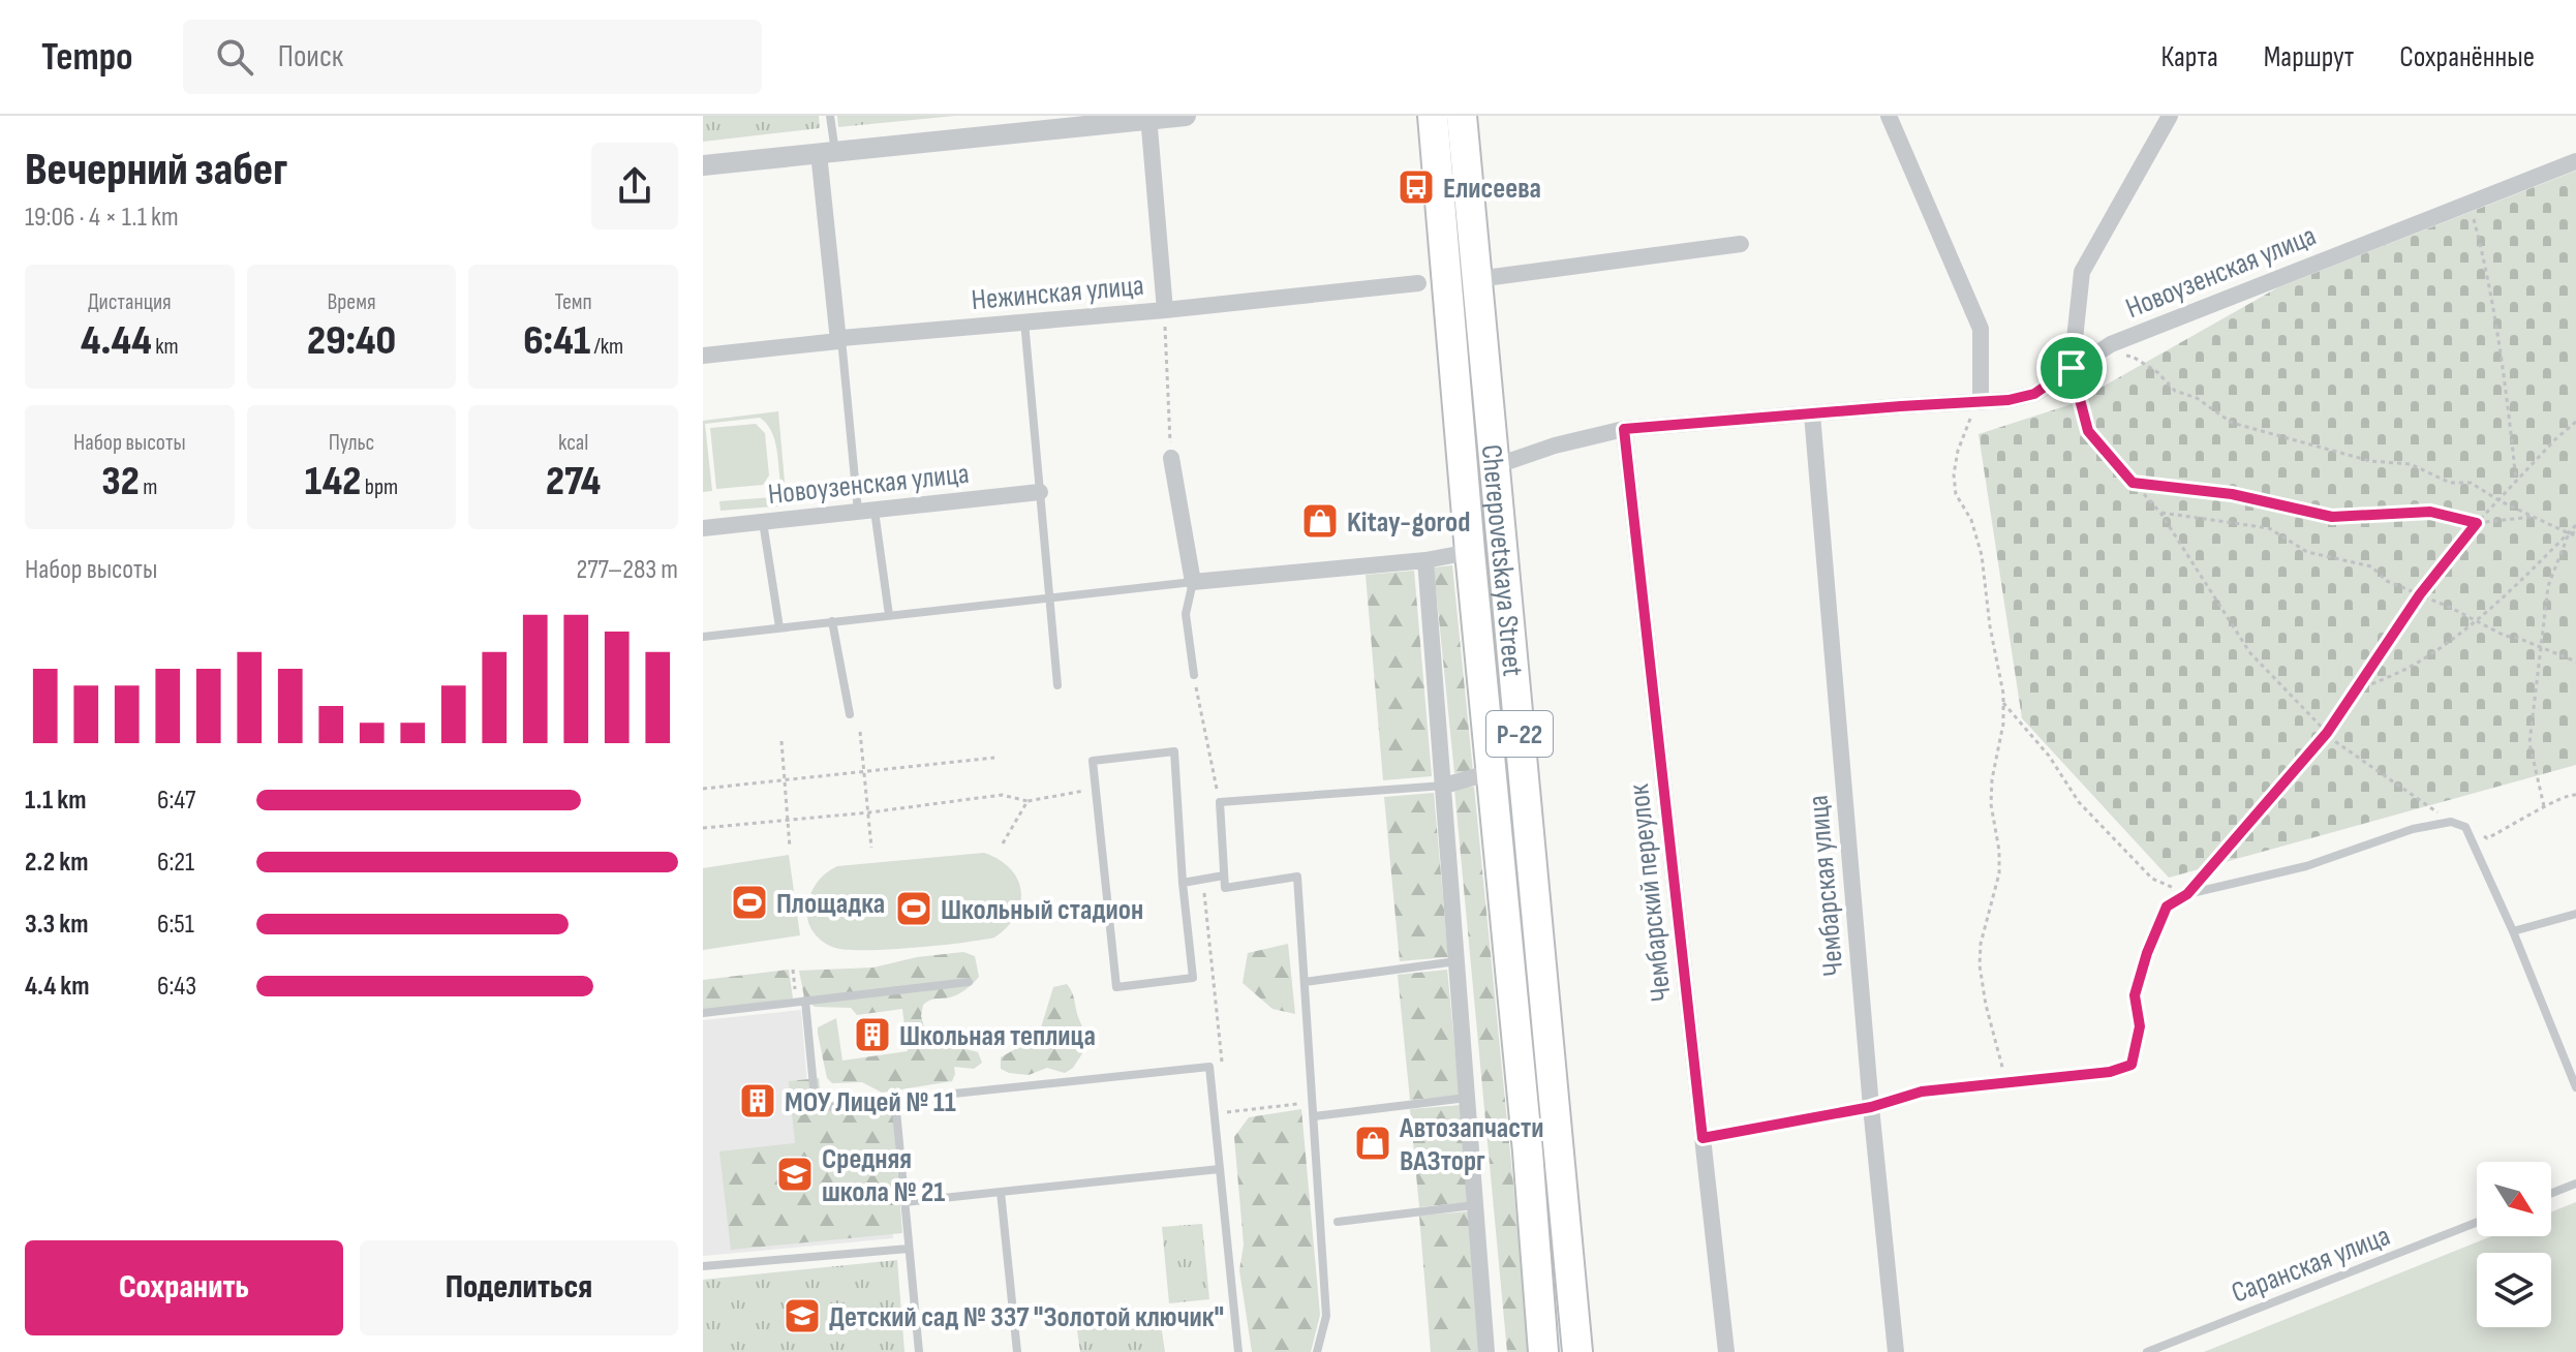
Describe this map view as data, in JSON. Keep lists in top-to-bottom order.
{
  "streets": {
    "highway": ["Cherepovetskaya Street", "Р-22"],
    "street": [
      "Новоузенская улица",
      "Нежинская улица",
      "Чембарская улица",
      "Чембарский переулок"
    ],
    "lane": ["Саранская улица"]
  },
  "crossings": [
    ["Новоузенская улица", "Cherepovetskaya Street"],
    ["Новоузенская улица", "Чембарская улица"],
    ["Новоузенская улица", "Чембарский переулок"]
  ],
  "places": {
    "bus stop": ["Елисеева"],
    "shop": ["Kitay-gorod", "Автозапчасти ВАЗторг"],
    "sports": ["Площадка", "Школьный стадион"],
    "building": ["Школьная теплица", "МОУ Лицей № 11"],
    "school or university": ["Средняя школа № 21", "Детский сад № 337 \"Золотой ключик\""]
  },
  "north": "bottom right",
  "page": {
    "header": "Tempo",
    "search": "Поиск",
    "nav": ["Карта", "Маршрут", "Сохранённые"],
    "heading": ["Вечерний забег", "19:06 · 4 × 1.1 km"],
    "stats": [
      ["Дистанция", "4.44 km"],
      ["Время", "29:40"],
      ["Темп", "6:41 /km"],
      ["Набор высоты", "32 m"],
      ["Пульс", "142 bpm"],
      ["kcal", "274"]
    ],
    "chart": ["Набор высоты", "277–283 m"],
    "list": [
      {
        "name": "1.1 km",
        "note": "6:47"
      },
      {
        "name": "2.2 km",
        "note": "6:21"
      },
      {
        "name": "3.3 km",
        "note": "6:51"
      },
      {
        "name": "4.4 km",
        "note": "6:43"
      }
    ],
    "buttons": ["Сохранить", "Поделиться"]
  }
}
